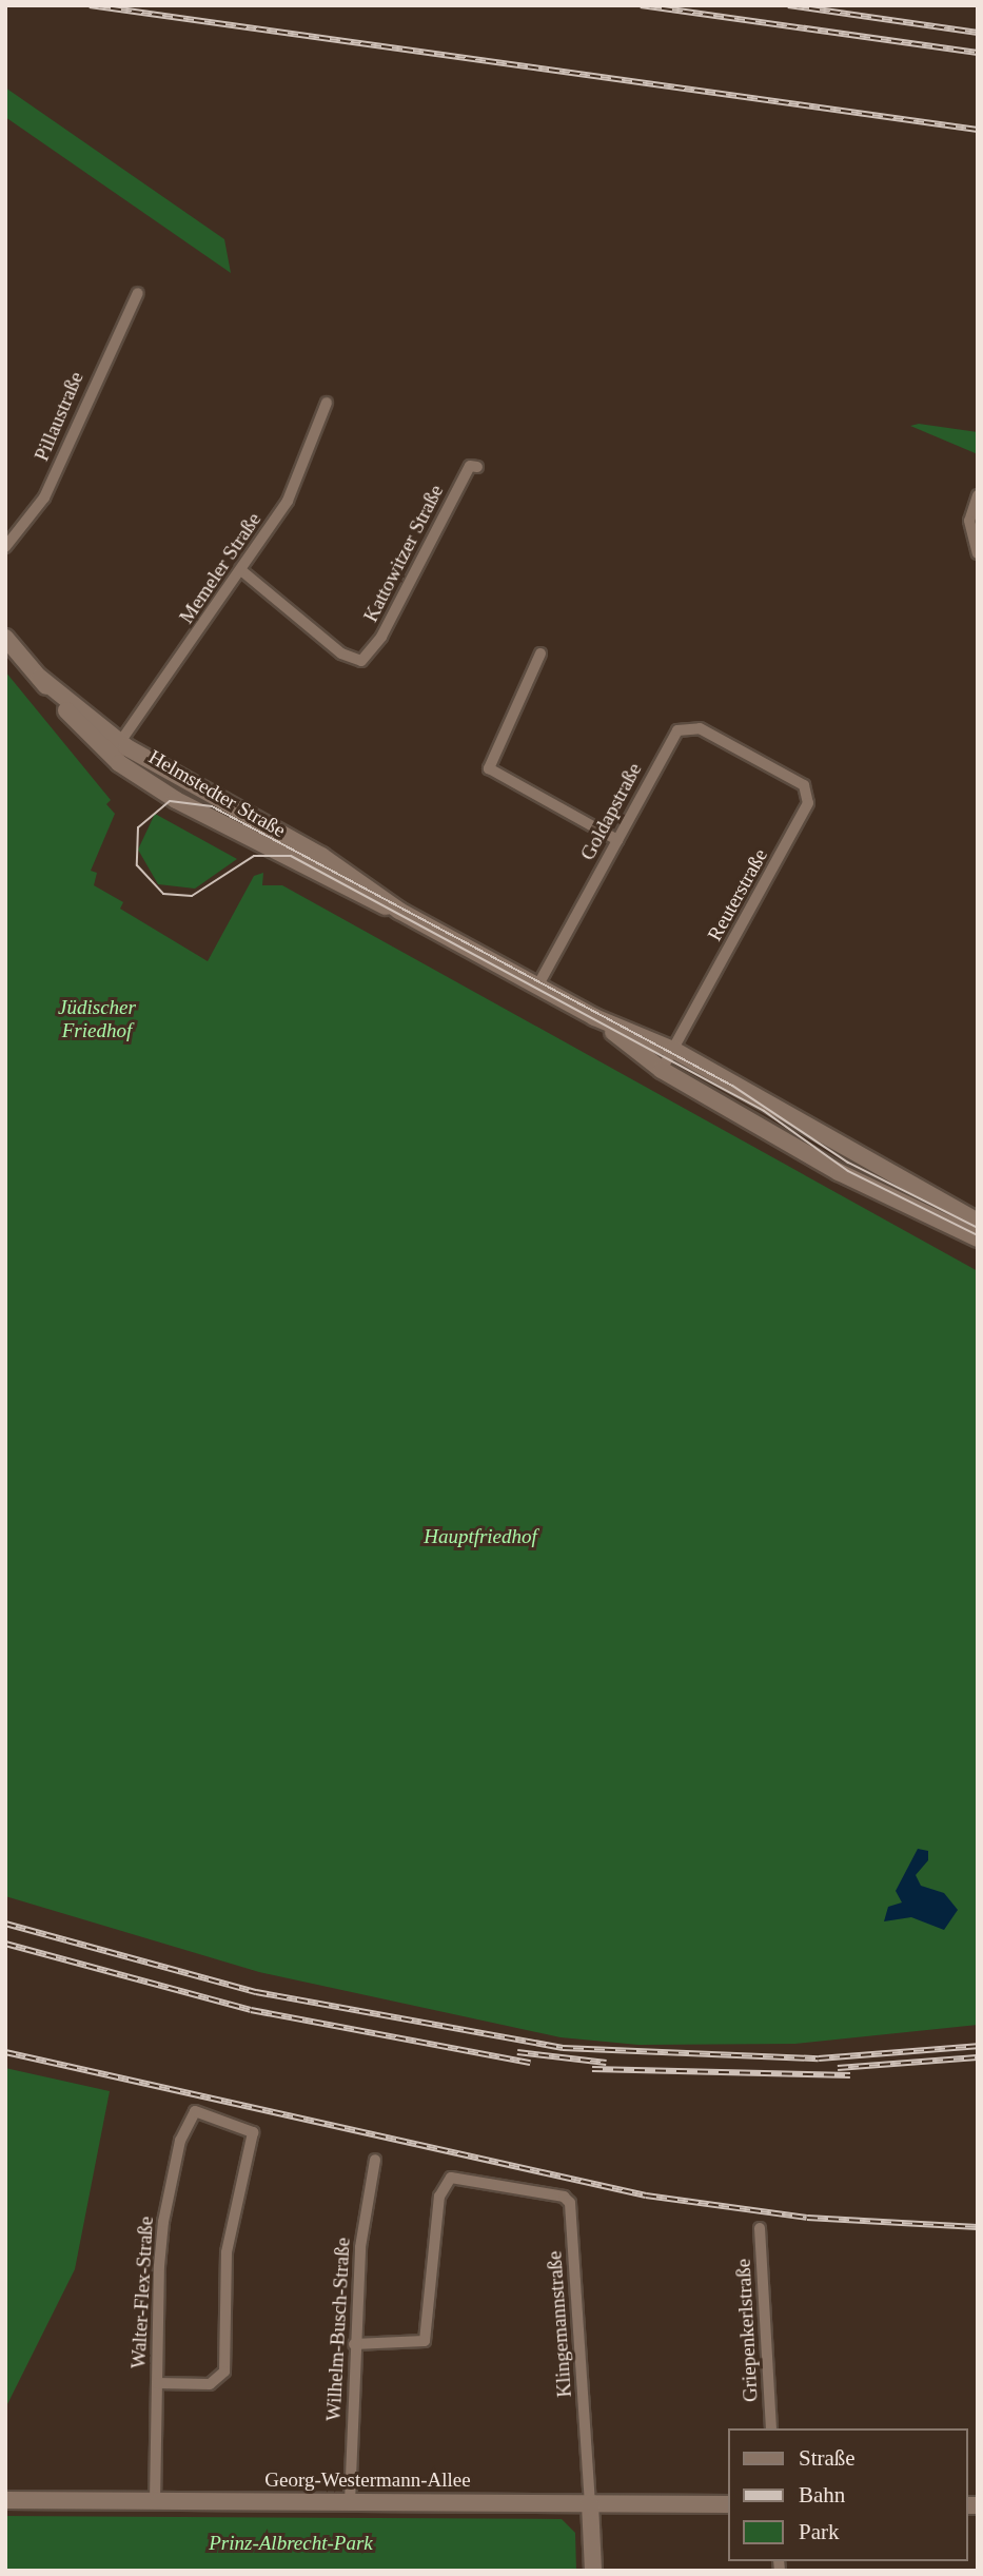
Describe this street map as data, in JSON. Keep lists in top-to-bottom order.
{
  "streets": {
    "main road": ["Helmstedter Straße", "Georg-Westermann-Allee"],
    "street": [
      "Pillaustraße",
      "Kattowitzer Straße",
      "Memeler Straße",
      "Goldapstraße",
      "Reuterstraße",
      "Walter-Flex-Straße",
      "Klingemannstraße",
      "Wilhelm-Busch-Straße",
      "Griepenkerlstraße"
    ]
  },
  "crossings": [
    ["Kattowitzer Straße", "Memeler Straße"],
    ["Memeler Straße", "Helmstedter Straße"],
    ["Helmstedter Straße", "Goldapstraße"],
    ["Helmstedter Straße", "Reuterstraße"],
    ["Goldapstraße", "Reuterstraße"],
    ["Walter-Flex-Straße", "Georg-Westermann-Allee"],
    ["Klingemannstraße", "Wilhelm-Busch-Straße"],
    ["Klingemannstraße", "Georg-Westermann-Allee"],
    ["Wilhelm-Busch-Straße", "Georg-Westermann-Allee"]
  ],
  "parks": ["Jüdischer Friedhof", "Hauptfriedhof", "Prinz-Albrecht-Park"],
  "legend": ["Straße", "Bahn", "Park"]
}
